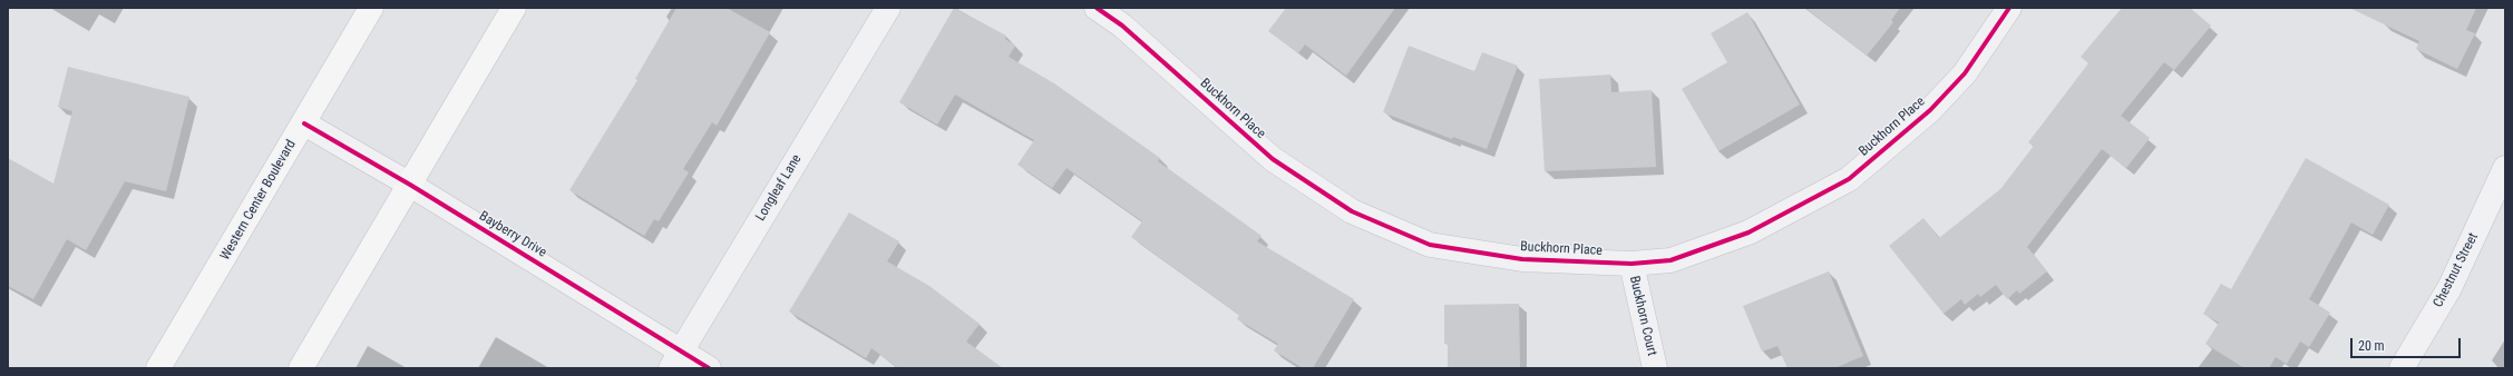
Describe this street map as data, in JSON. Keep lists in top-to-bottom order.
{
  "streets": {
    "main road": ["Western Center Boulevard"],
    "street": [
      "Buckhorn Place",
      "Longleaf Lane",
      "Bayberry Drive",
      "Chestnut Street",
      "Buckhorn Court"
    ]
  },
  "crossings": [
    ["Buckhorn Place", "Buckhorn Court"],
    ["Longleaf Lane", "Bayberry Drive"],
    ["Western Center Boulevard", "Bayberry Drive"]
  ],
  "scale_bar": "20 m"
}
